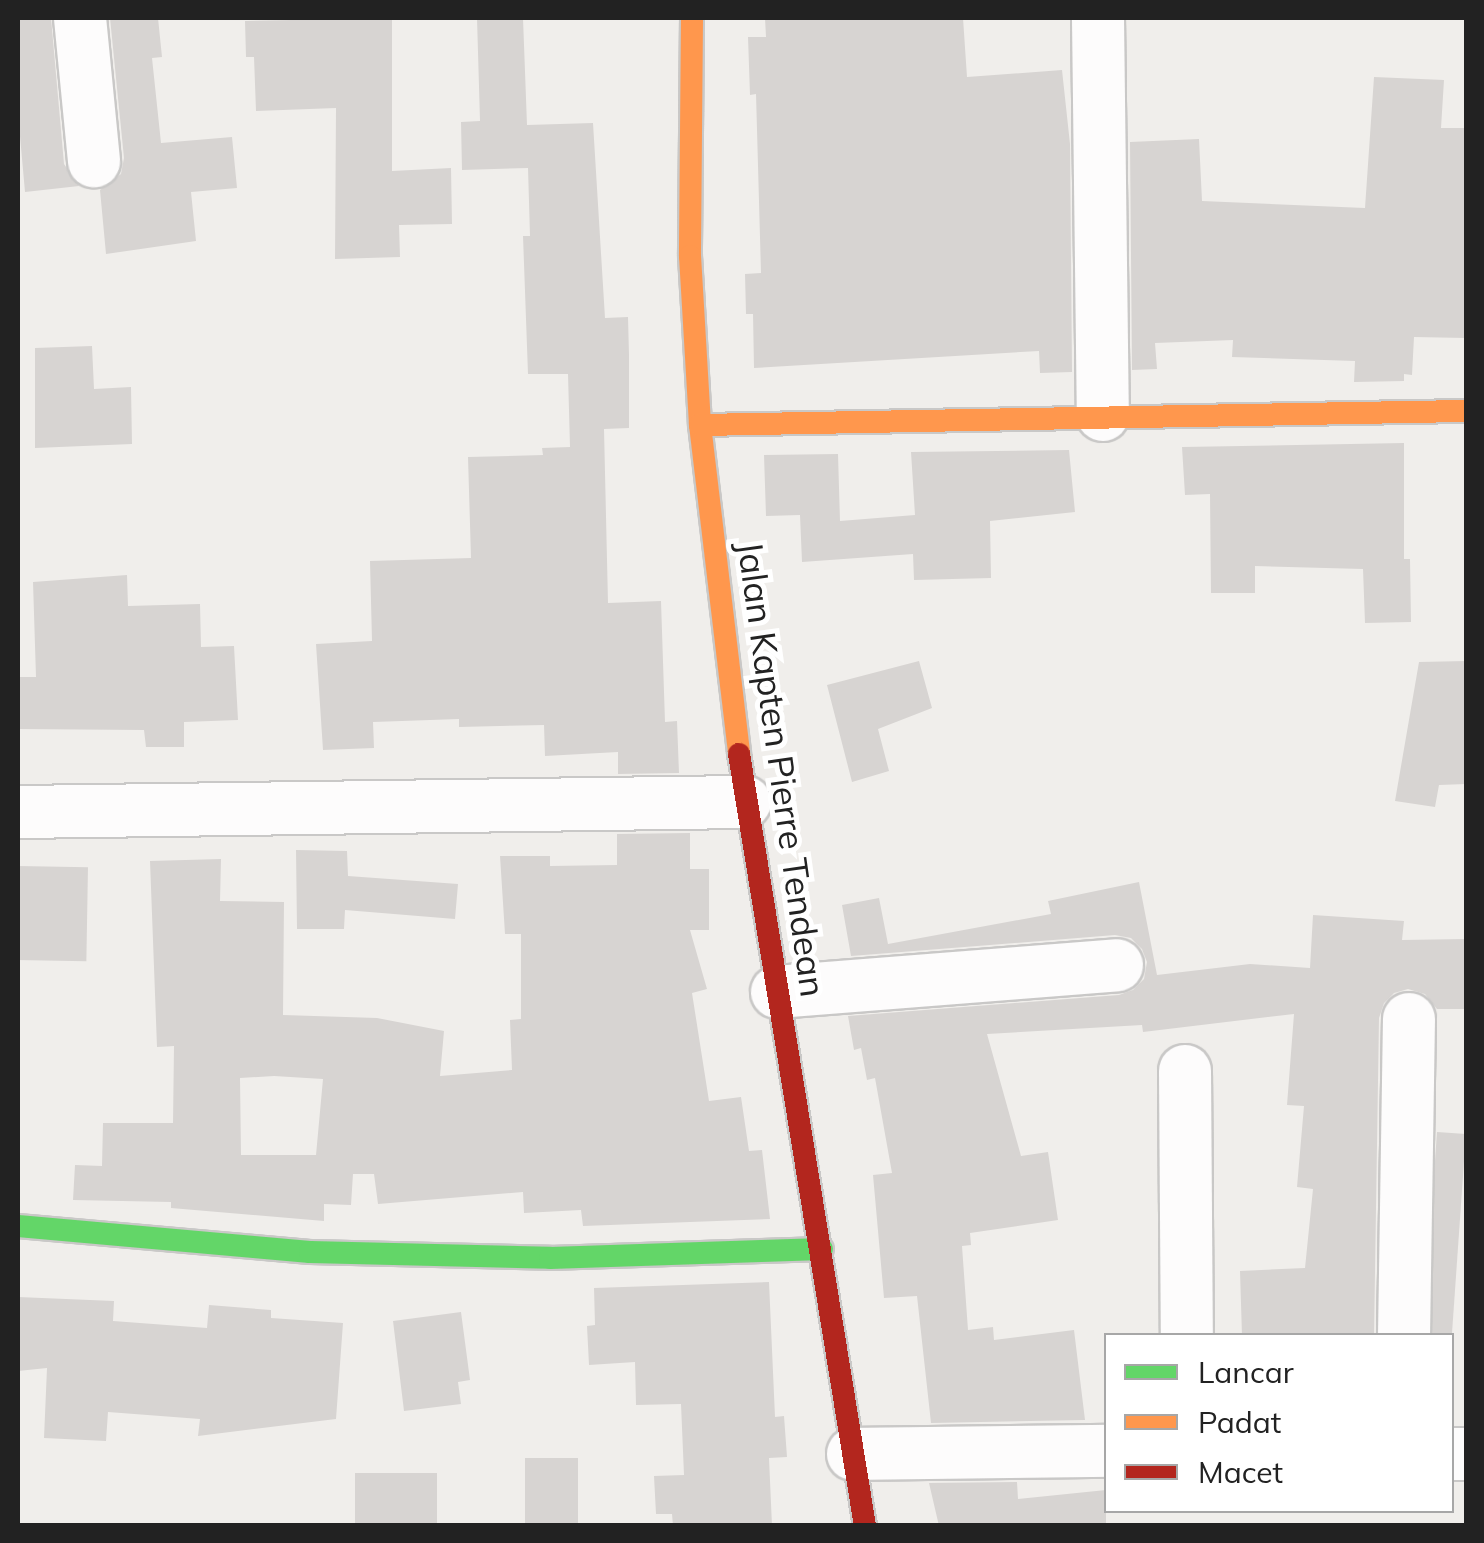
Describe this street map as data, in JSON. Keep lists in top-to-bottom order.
{
  "streets": {
    "street": ["Jalan Kapten Pierre Tendean"]
  },
  "legend": ["Lancar", "Padat", "Macet"]
}
